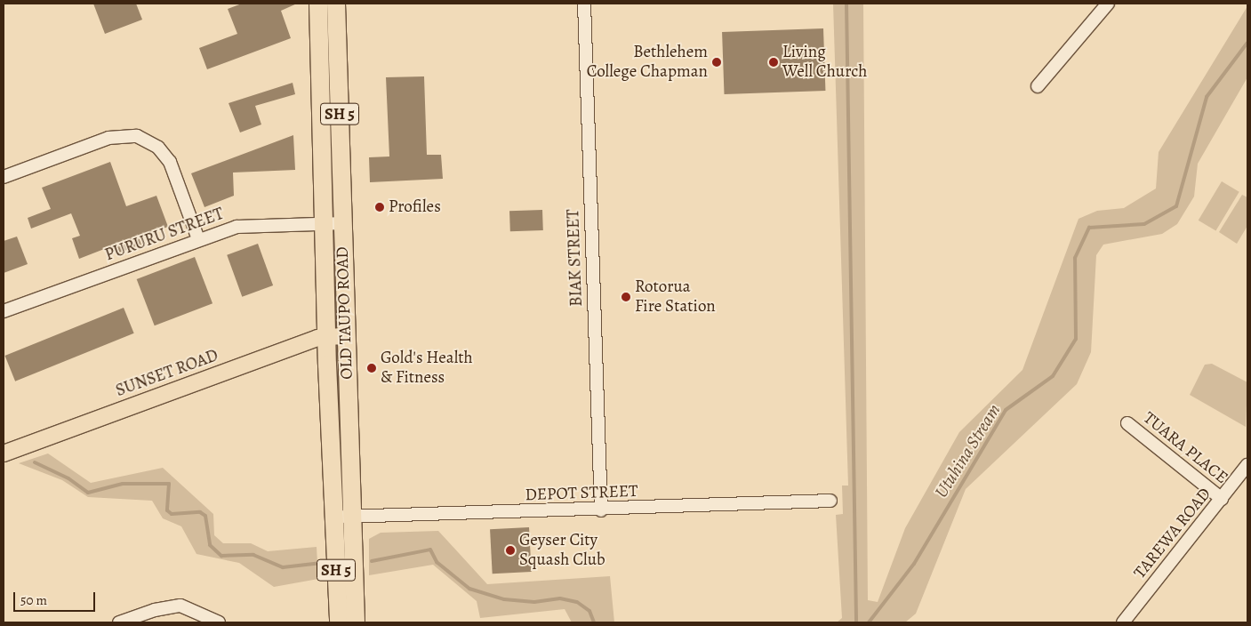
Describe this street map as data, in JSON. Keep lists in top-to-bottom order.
{
  "streets": {
    "highway": ["SH 5", "OLD TAUPO ROAD"],
    "main road": ["SUNSET ROAD"],
    "street": [
      "PURURU STREET",
      "BIAK STREET",
      "TUARA PLACE",
      "DEPOT STREET",
      "TAREWA ROAD"
    ]
  },
  "crossings": [
    ["PURURU STREET", "OLD TAUPO ROAD"],
    ["BIAK STREET", "DEPOT STREET"],
    ["OLD TAUPO ROAD", "SUNSET ROAD"],
    ["OLD TAUPO ROAD", "DEPOT STREET"],
    ["TUARA PLACE", "TAREWA ROAD"]
  ],
  "water": ["Utuhina Stream"],
  "places": [
    "Bethlehem College Chapman",
    "Living Well Church",
    "Profiles",
    "Rotorua Fire Station",
    "Gold's Health & Fitness",
    "Geyser City Squash Club"
  ],
  "scale_bar": "50 m"
}
